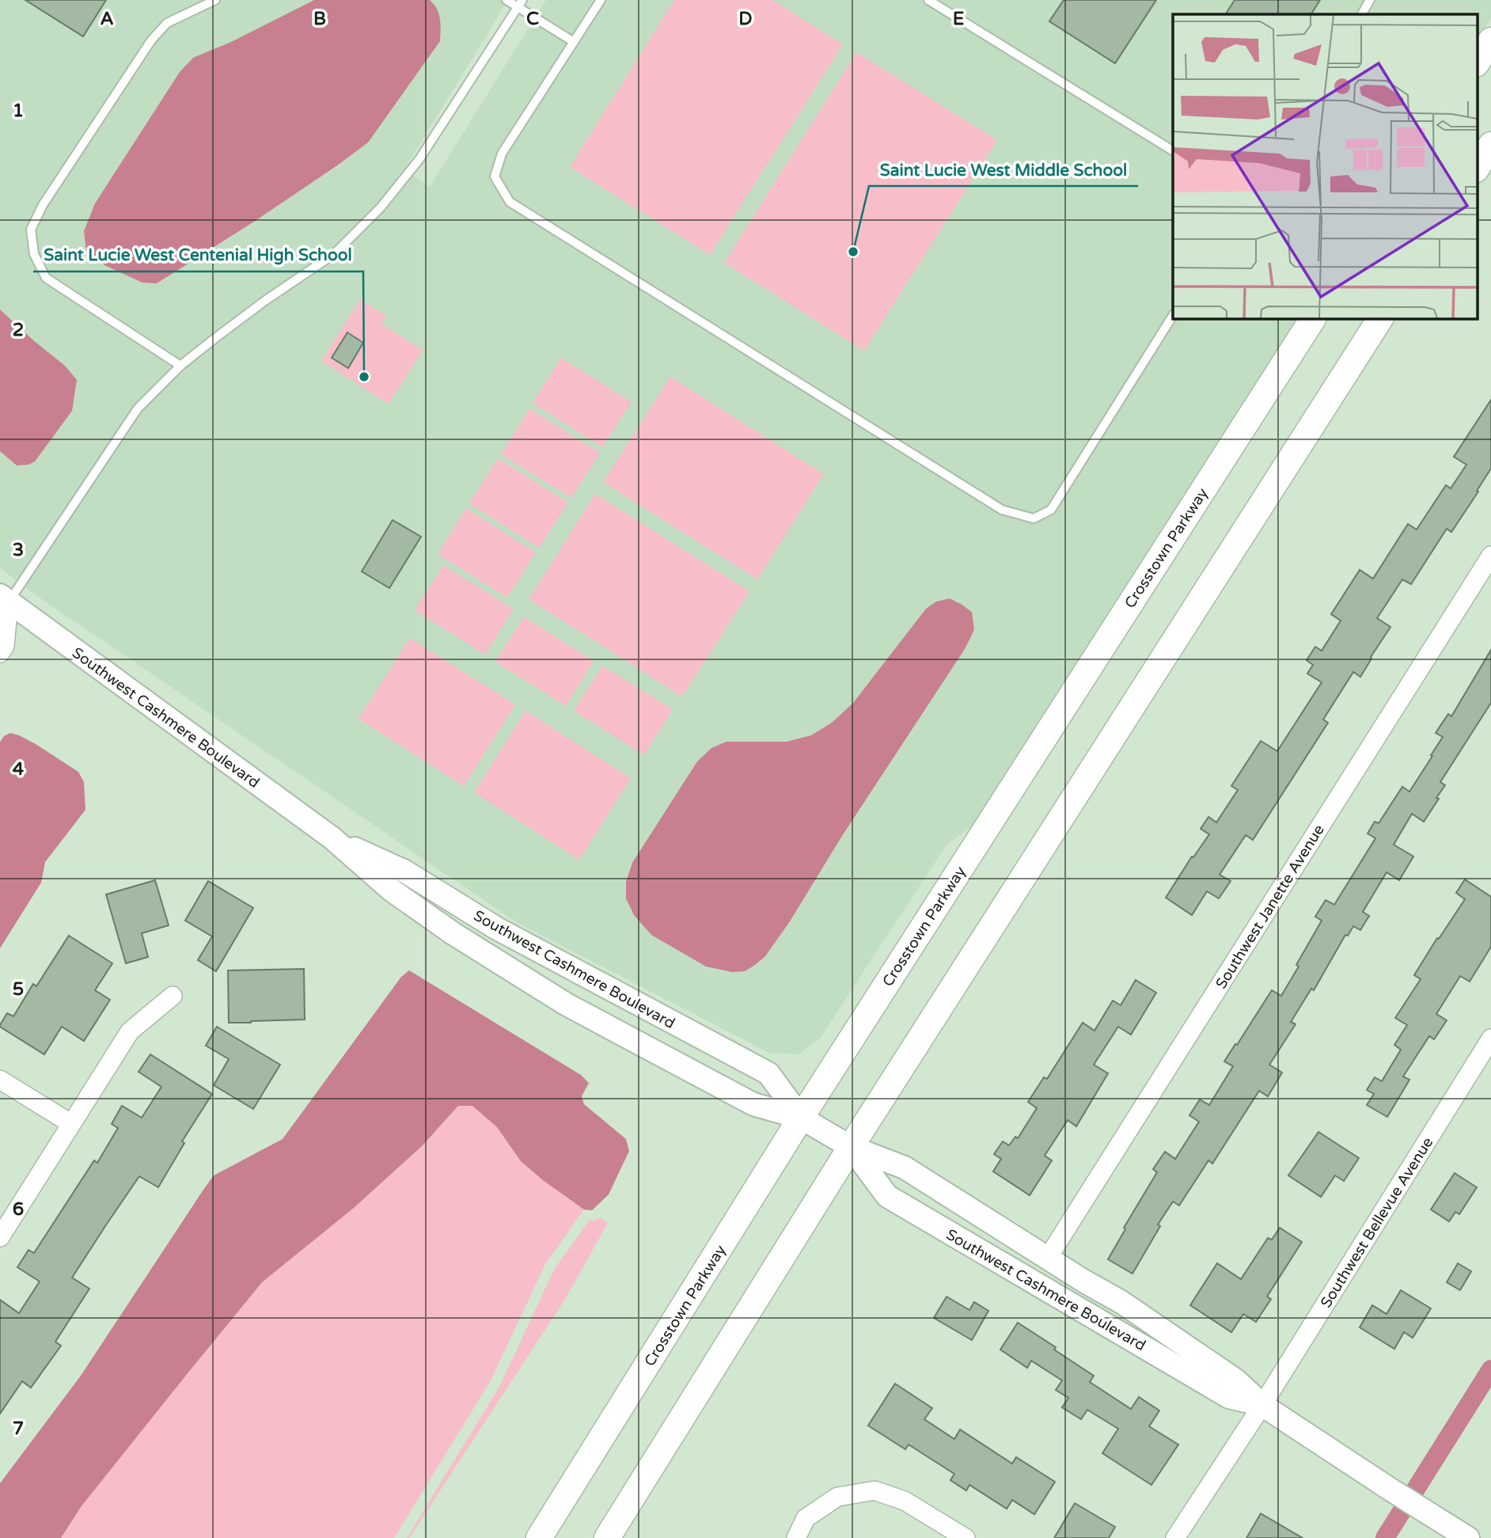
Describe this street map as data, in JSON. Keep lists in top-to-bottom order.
{
  "streets": {
    "main road": ["Crosstown Parkway"],
    "street": ["Southwest Cashmere Boulevard", "Southwest Janette Avenue", "Southwest Bellevue Avenue"]
  },
  "crossings": [
    ["Crosstown Parkway", "Southwest Cashmere Boulevard"],
    ["Southwest Cashmere Boulevard", "Southwest Janette Avenue"],
    ["Southwest Cashmere Boulevard", "Southwest Bellevue Avenue"]
  ],
  "places": ["Saint Lucie West Middle School", "Saint Lucie West Centenial High School"],
  "grid": {
    "columns": [
      "A",
      "B",
      "C",
      "D",
      "E"
    ],
    "rows": [
      "1",
      "2",
      "3",
      "4",
      "5",
      "6",
      "7"
    ]
  }
}
